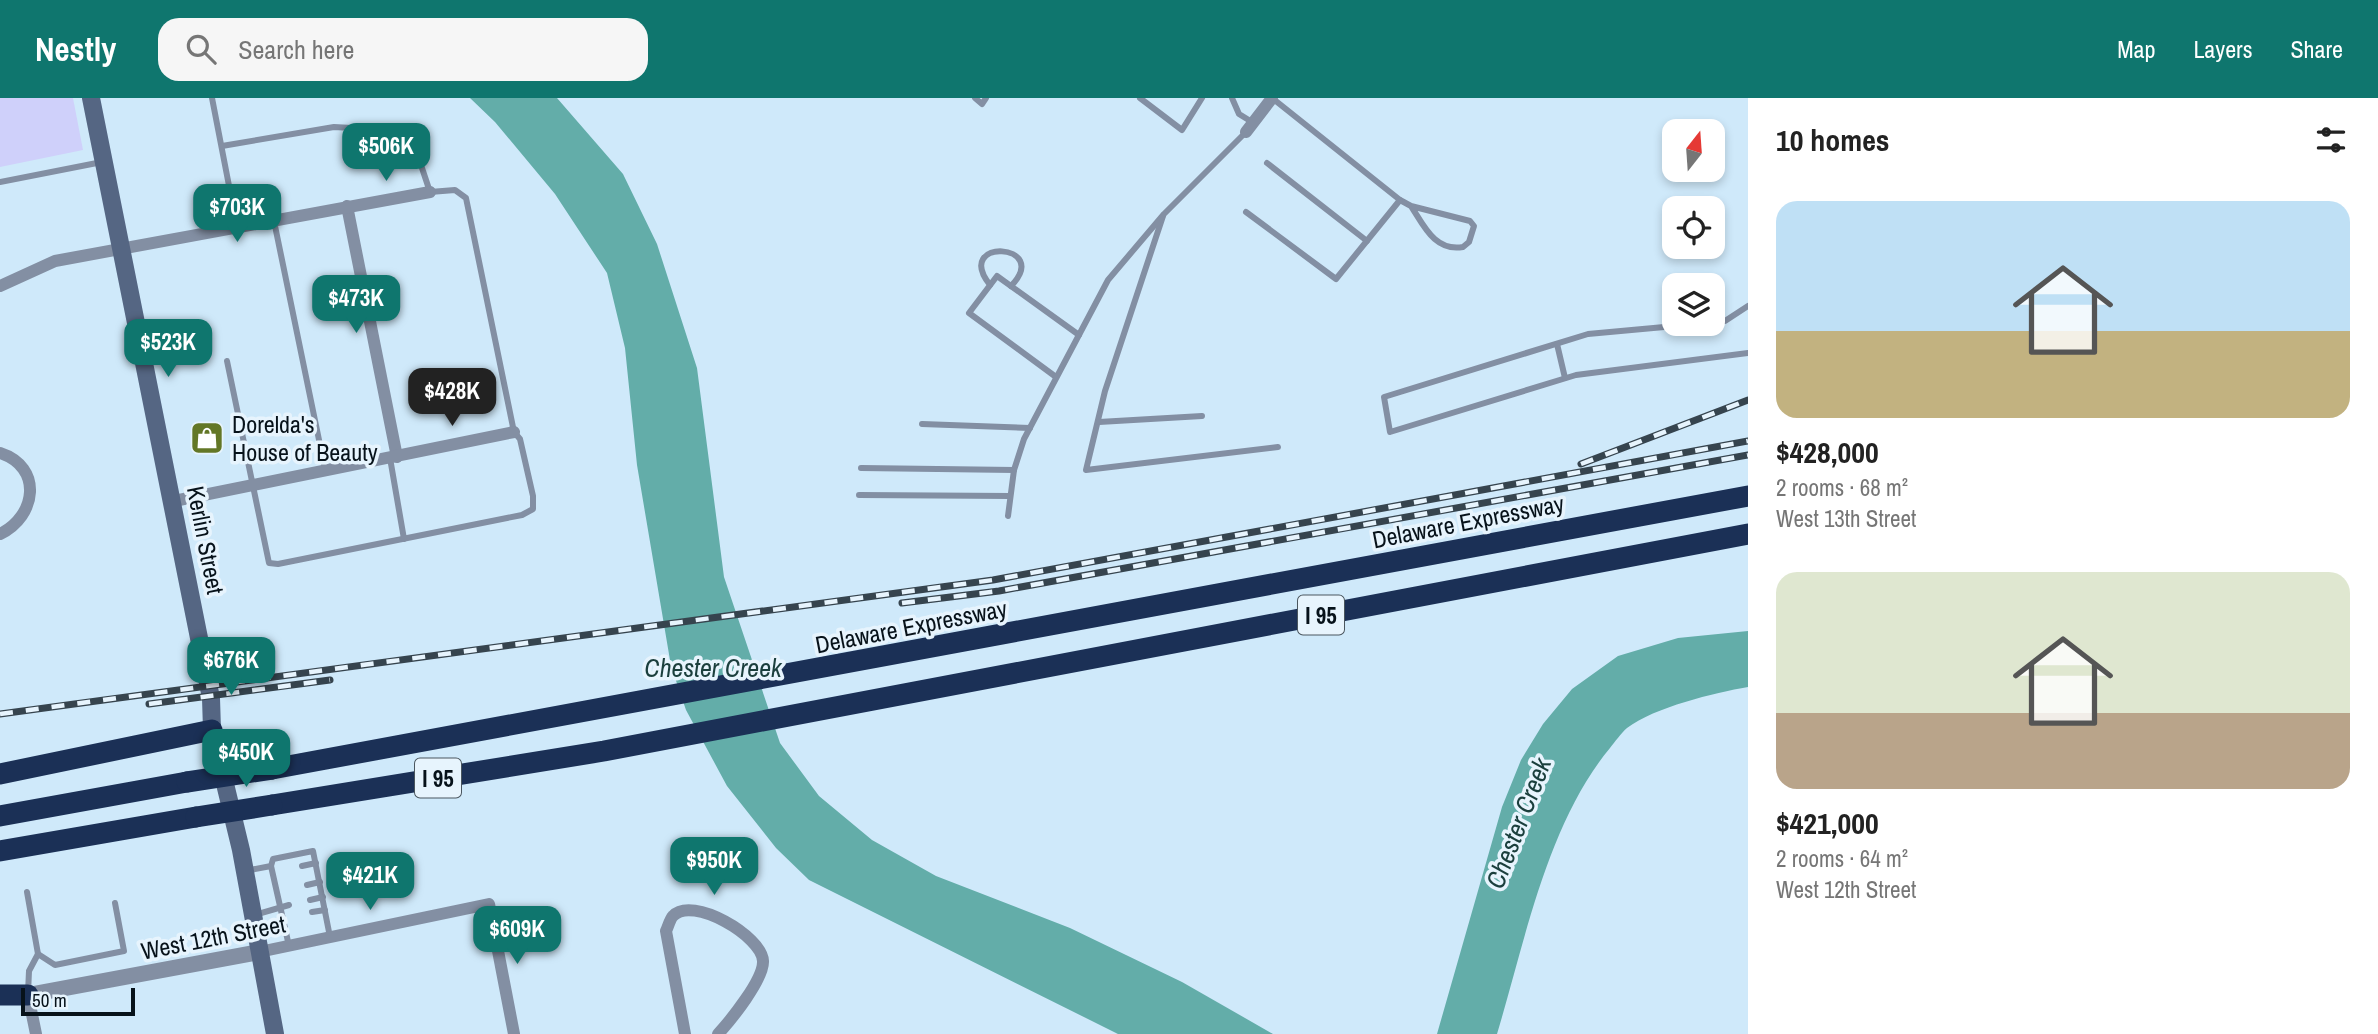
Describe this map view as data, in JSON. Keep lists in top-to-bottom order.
{
  "streets": {
    "highway": ["Delaware Expressway", "I 95"],
    "main road": ["Kerlin Street"],
    "street": ["West 12th Street"]
  },
  "crossings": [
    ["Kerlin Street", "West 12th Street"]
  ],
  "water": ["Chester Creek"],
  "places": {
    "shop": ["Dorelda's House of Beauty"]
  },
  "scale_bar": "50 m",
  "north": "top",
  "page": {
    "header": "Nestly",
    "search": "Search here",
    "nav": ["Map", "Layers", "Share"],
    "heading": "10 homes",
    "price": [
      "$506K",
      "$703K",
      "$473K",
      "$523K",
      "$428K",
      "$676K",
      "$450K",
      "$950K",
      "$421K",
      "$609K"
    ],
    "list": [
      {
        "name": "$428,000",
        "note": "2 rooms · 68 m² · West 13th Street"
      },
      {
        "name": "$421,000",
        "note": "2 rooms · 64 m² · West 12th Street"
      }
    ],
    "scale": "50 m"
  }
}
